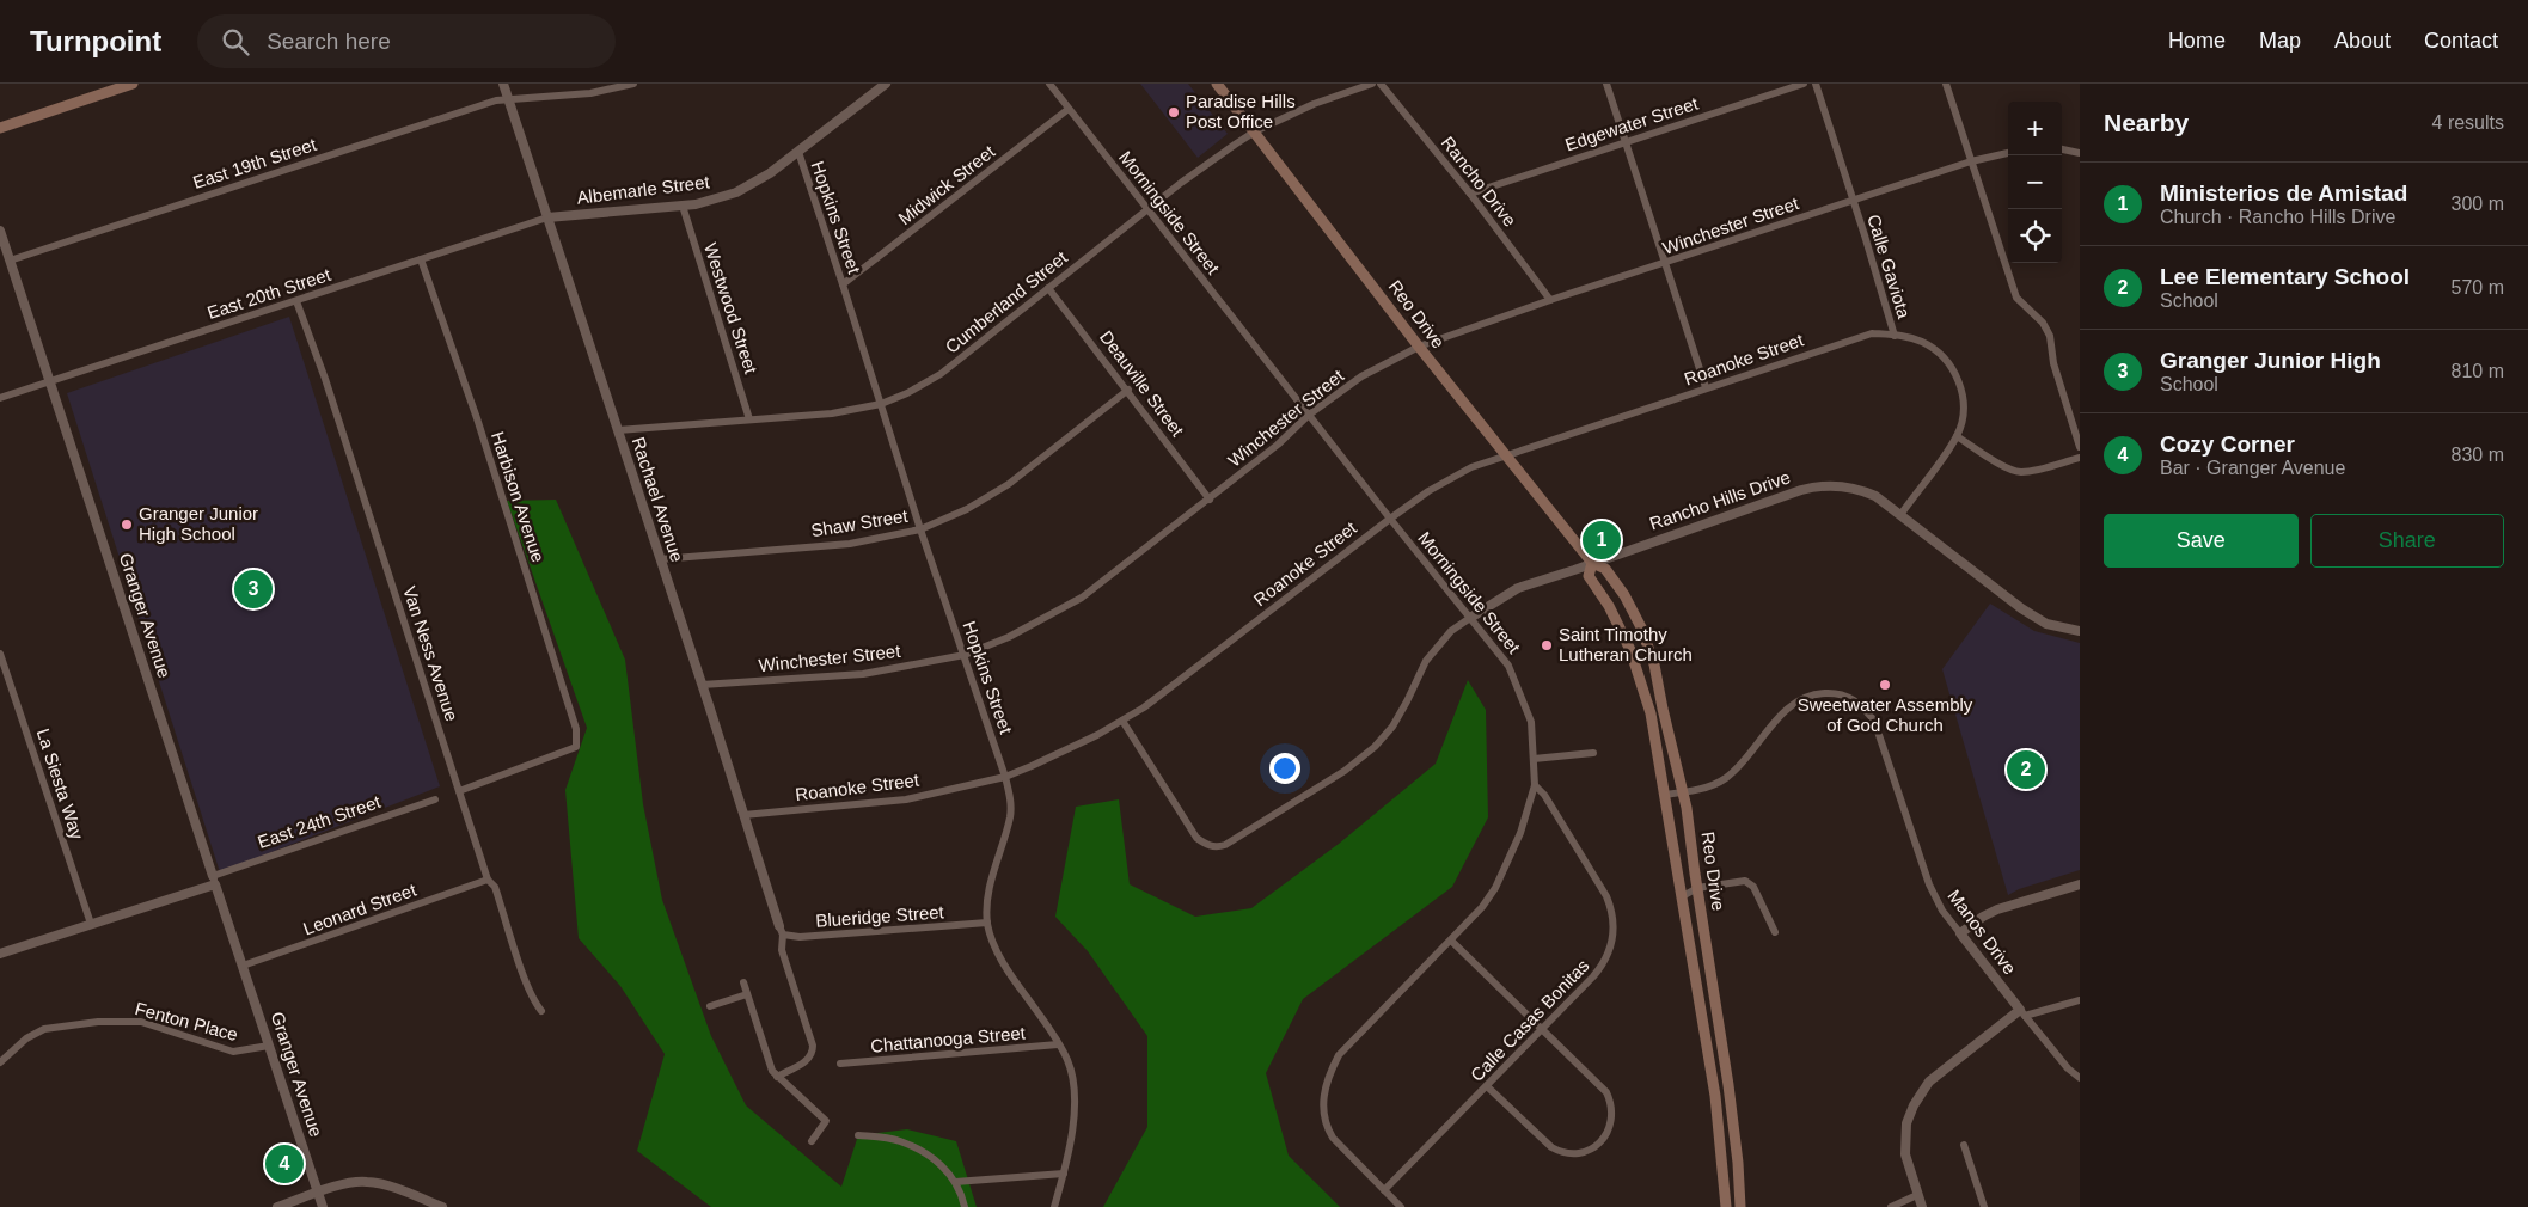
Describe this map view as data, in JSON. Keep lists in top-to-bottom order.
{
  "streets": {
    "main road": ["Reo Drive"],
    "street": [
      "Edgewater Street",
      "East 19th Street",
      "Rancho Drive",
      "Midwick Street",
      "Albemarle Street",
      "Morningside Street",
      "Hopkins Street",
      "Winchester Street",
      "Calle Gaviota",
      "East 20th Street",
      "Cumberland Street",
      "Westwood Street",
      "Roanoke Street",
      "Deauville Street",
      "Harbison Avenue",
      "Rachael Avenue",
      "Rancho Hills Drive",
      "Shaw Street",
      "Granger Avenue",
      "Van Ness Avenue",
      "La Siesta Way",
      "East 24th Street",
      "Leonard Street",
      "Blueridge Street",
      "Manos Drive",
      "Calle Casas Bonitas",
      "Fenton Place",
      "Chattanooga Street"
    ]
  },
  "crossings": [
    ["Edgewater Street", "Rancho Drive"],
    ["East 19th Street", "Rachael Avenue"],
    ["East 19th Street", "Granger Avenue"],
    ["Rancho Drive", "Winchester Street"],
    ["Midwick Street", "Morningside Street"],
    ["Midwick Street", "Hopkins Street"],
    ["Albemarle Street", "Hopkins Street"],
    ["Albemarle Street", "East 20th Street"],
    ["Albemarle Street", "Westwood Street"],
    ["Albemarle Street", "Rachael Avenue"],
    ["Morningside Street", "Winchester Street"],
    ["Morningside Street", "Cumberland Street"],
    ["Morningside Street", "Roanoke Street"],
    ["Morningside Street", "Rancho Hills Drive"],
    ["Morningside Street", "Calle Casas Bonitas"],
    ["Hopkins Street", "Winchester Street"],
    ["Hopkins Street", "Cumberland Street"],
    ["Hopkins Street", "Roanoke Street"],
    ["Hopkins Street", "Shaw Street"],
    ["Hopkins Street", "Blueridge Street"],
    ["Hopkins Street", "Chattanooga Street"],
    ["Winchester Street", "Calle Gaviota"],
    ["Winchester Street", "Reo Drive"],
    ["Winchester Street", "Deauville Street"],
    ["Winchester Street", "Rachael Avenue"],
    ["Calle Gaviota", "Roanoke Street"],
    ["Calle Gaviota", "Rancho Hills Drive"],
    ["East 20th Street", "Harbison Avenue"],
    ["East 20th Street", "Rachael Avenue"],
    ["East 20th Street", "Granger Avenue"],
    ["East 20th Street", "Van Ness Avenue"],
    ["Cumberland Street", "Westwood Street"],
    ["Cumberland Street", "Reo Drive"],
    ["Cumberland Street", "Deauville Street"],
    ["Cumberland Street", "Rachael Avenue"],
    ["Reo Drive", "Roanoke Street"],
    ["Reo Drive", "Rancho Hills Drive"],
    ["Reo Drive", "Manos Drive"],
    ["Roanoke Street", "Rachael Avenue"],
    ["Roanoke Street", "Rancho Hills Drive"],
    ["Deauville Street", "Shaw Street"],
    ["Harbison Avenue", "Van Ness Avenue"],
    ["Rachael Avenue", "Shaw Street"],
    ["Rachael Avenue", "Blueridge Street"],
    ["Granger Avenue", "East 24th Street"],
    ["Granger Avenue", "Leonard Street"],
    ["Granger Avenue", "Fenton Place"],
    ["Van Ness Avenue", "Leonard Street"],
    ["La Siesta Way", "East 24th Street"]
  ],
  "places": [
    "Paradise Hills Post Office",
    "Granger Junior High School",
    "Saint Timothy Lutheran Church",
    "Sweetwater Assembly of God Church"
  ],
  "page": {
    "header": "Turnpoint",
    "search": "Search here",
    "nav": [
      "Home",
      "Map",
      "About",
      "Contact"
    ],
    "heading": ["Nearby", "4 results"],
    "map_buttons": ["+", "−"],
    "list": [
      {
        "mark": "1",
        "name": "Ministerios de Amistad",
        "note": "Church · Rancho Hills Drive",
        "value": "300 m"
      },
      {
        "mark": "2",
        "name": "Lee Elementary School",
        "note": "School",
        "value": "570 m"
      },
      {
        "mark": "3",
        "name": "Granger Junior High",
        "note": "School",
        "value": "810 m"
      },
      {
        "mark": "4",
        "name": "Cozy Corner",
        "note": "Bar · Granger Avenue",
        "value": "830 m"
      }
    ],
    "buttons": ["Save", "Share"],
    "pins": [
      "1",
      "3",
      "2",
      "4"
    ]
  }
}
